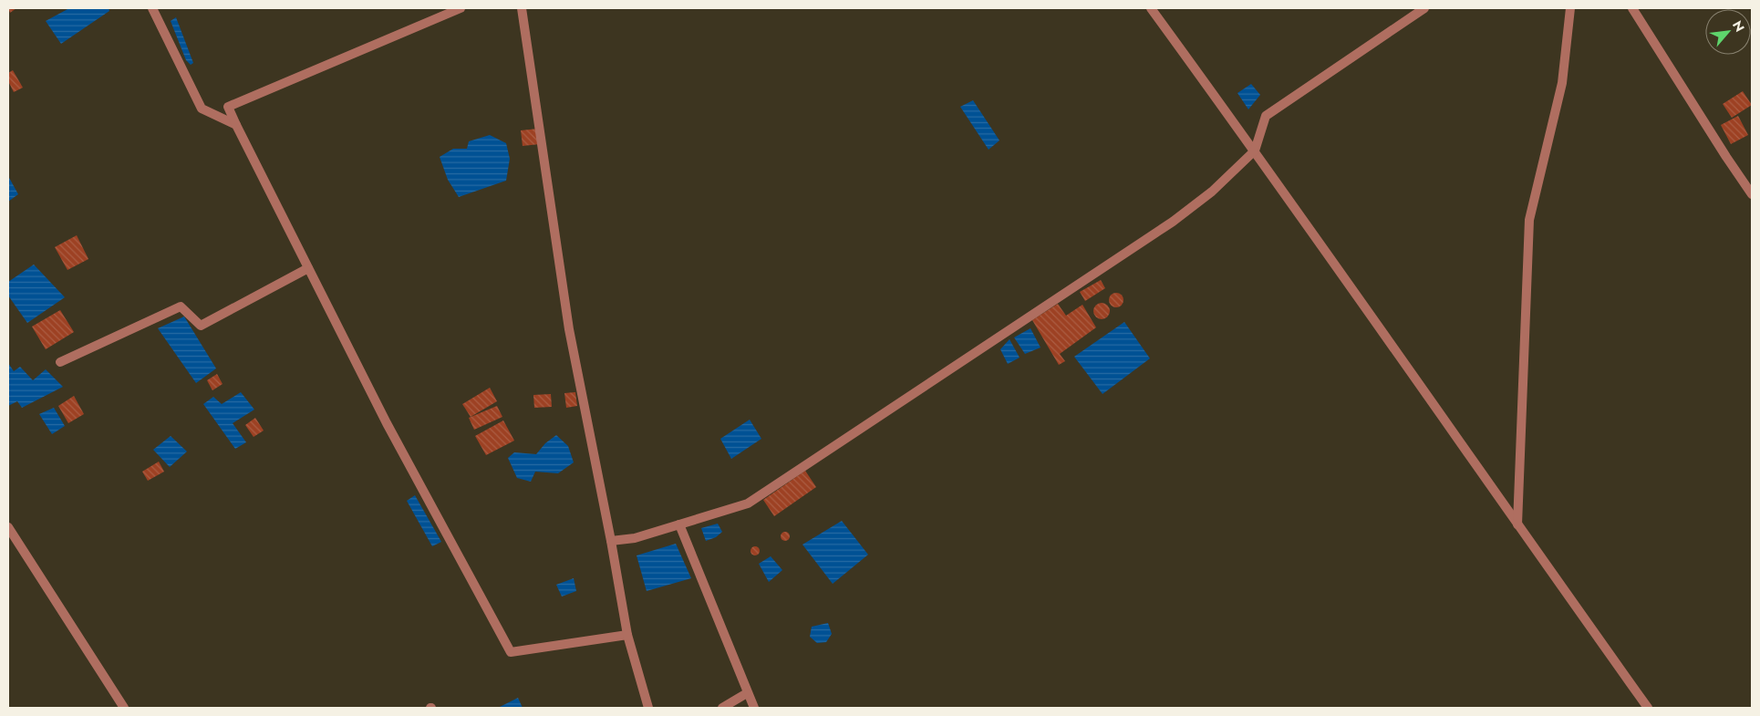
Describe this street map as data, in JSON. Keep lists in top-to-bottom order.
{
  "north": "top right"
}
